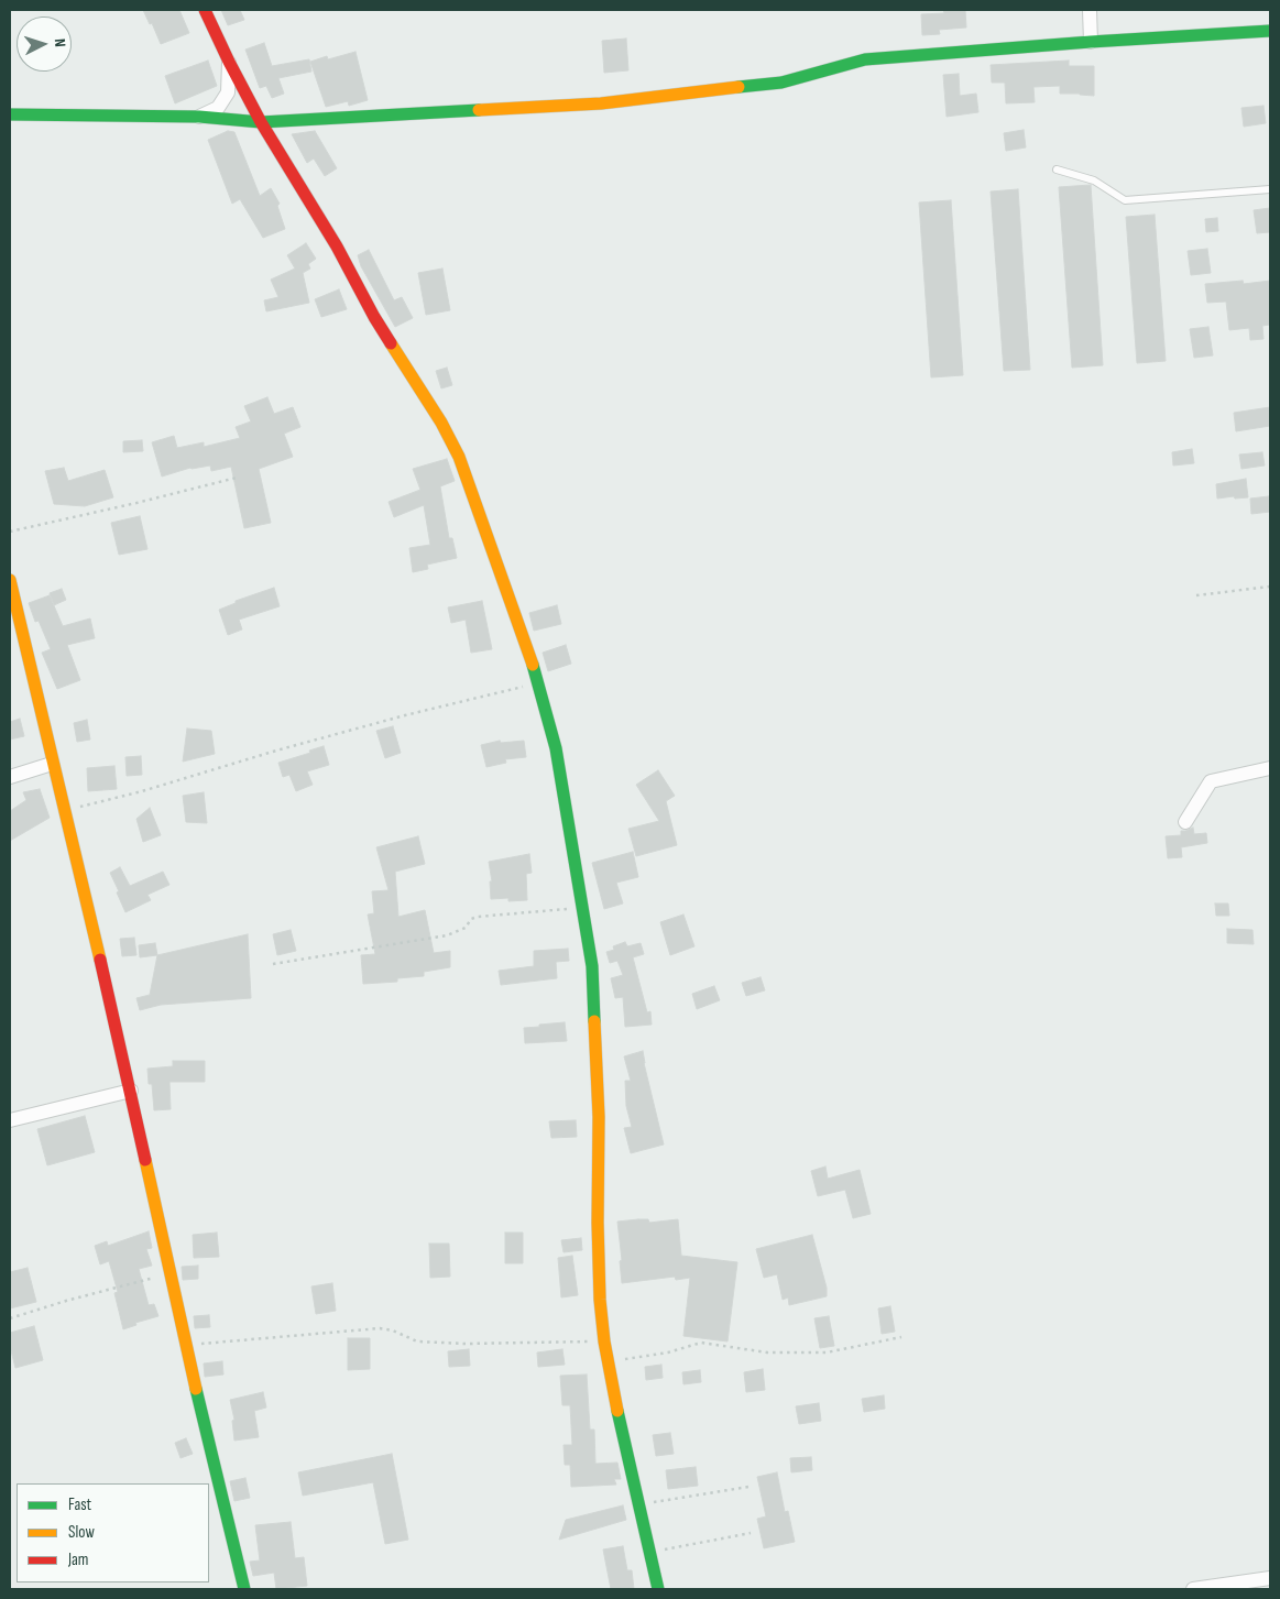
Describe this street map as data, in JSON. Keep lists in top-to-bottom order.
{
  "legend": ["Fast", "Slow", "Jam"],
  "north": "right"
}
